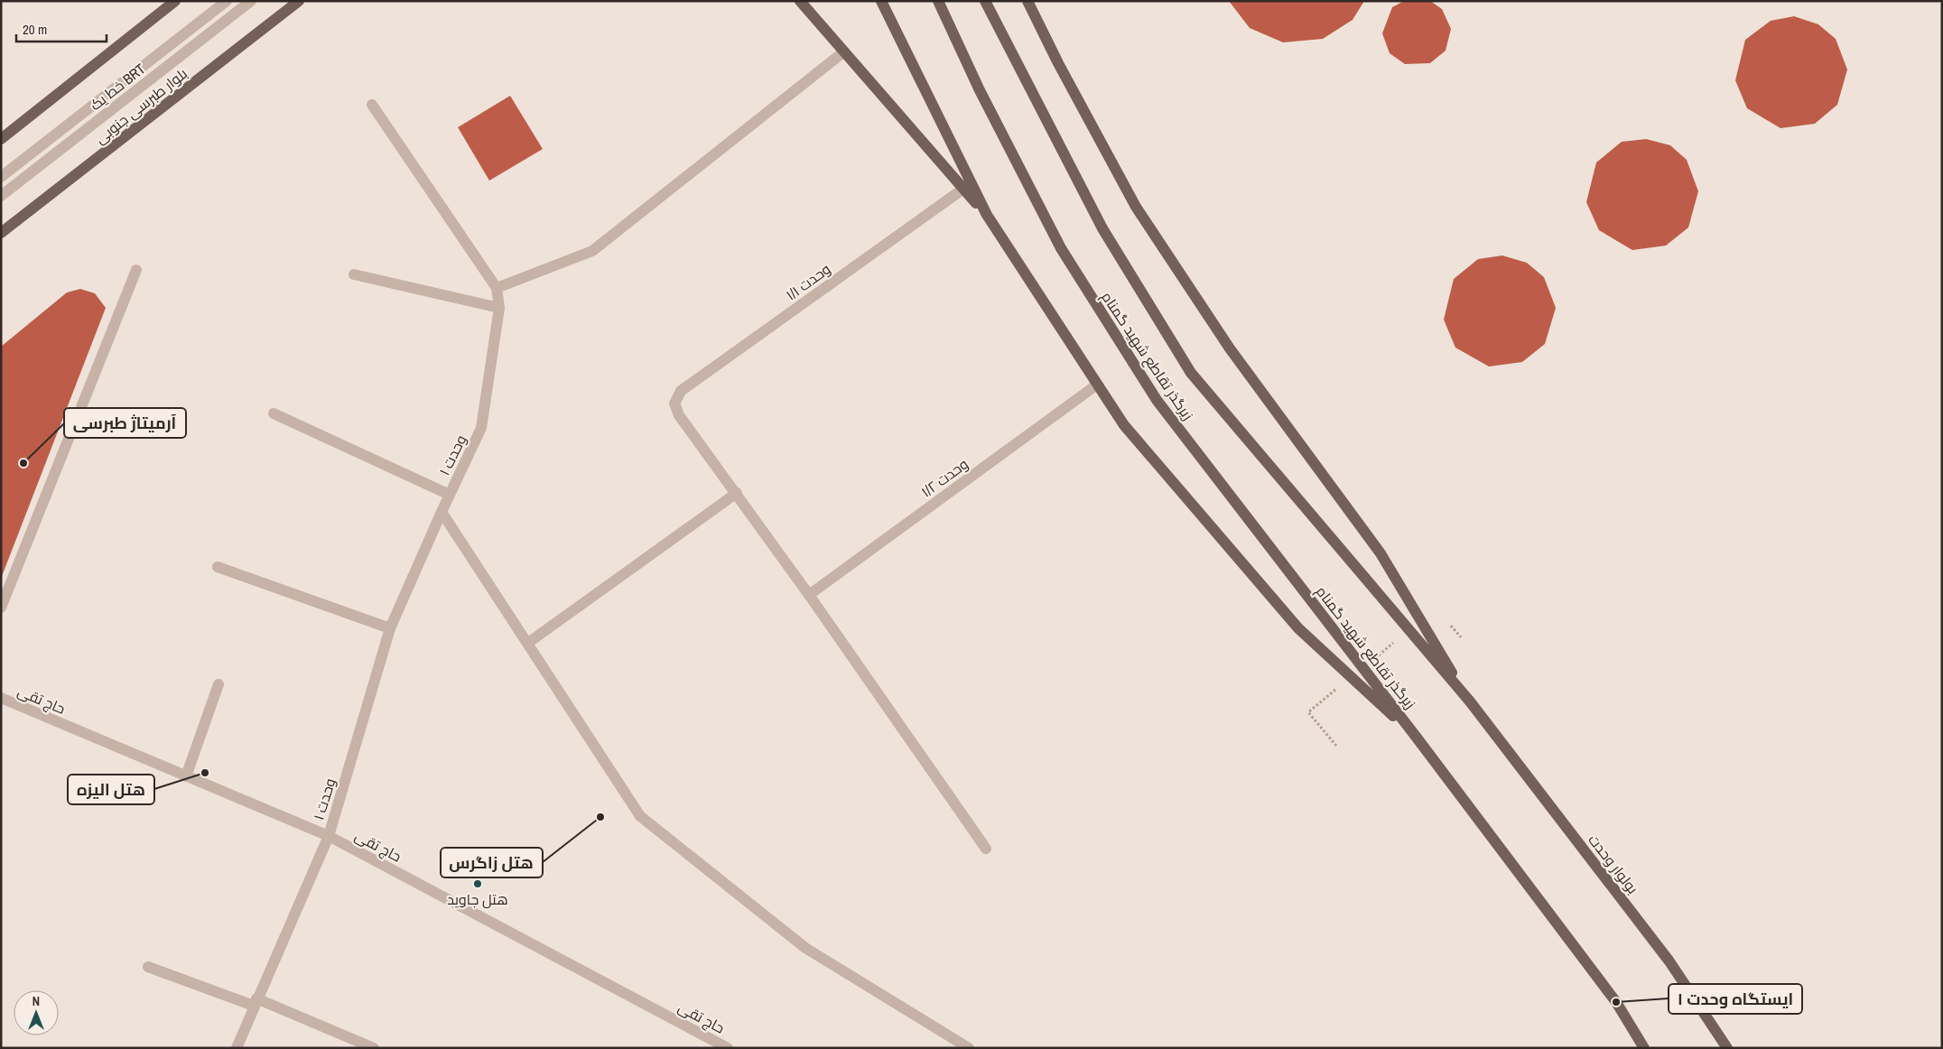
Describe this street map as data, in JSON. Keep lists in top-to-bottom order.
{
  "streets": {
    "main road": ["بلوار طبرسی جنوبی", "زیرگذر تقاطع شهید گمنام", "بولوار وحدت"],
    "street": [
      "خط یک BRT",
      "وحدت ۱/۱",
      "وحدت ۱",
      "وحدت ۱/۲",
      "حاج تقی"
    ]
  },
  "crossings": [
    ["زیرگذر تقاطع شهید گمنام", "بولوار وحدت"],
    ["وحدت ۱", "حاج تقی"]
  ],
  "places": [
    "آرمیتاژ طبرسی",
    "هتل الیزه",
    "هتل زاگرس",
    "هتل جاوید",
    "ایستگاه وحدت ۱"
  ],
  "scale_bar": "20 m",
  "north": "top"
}
